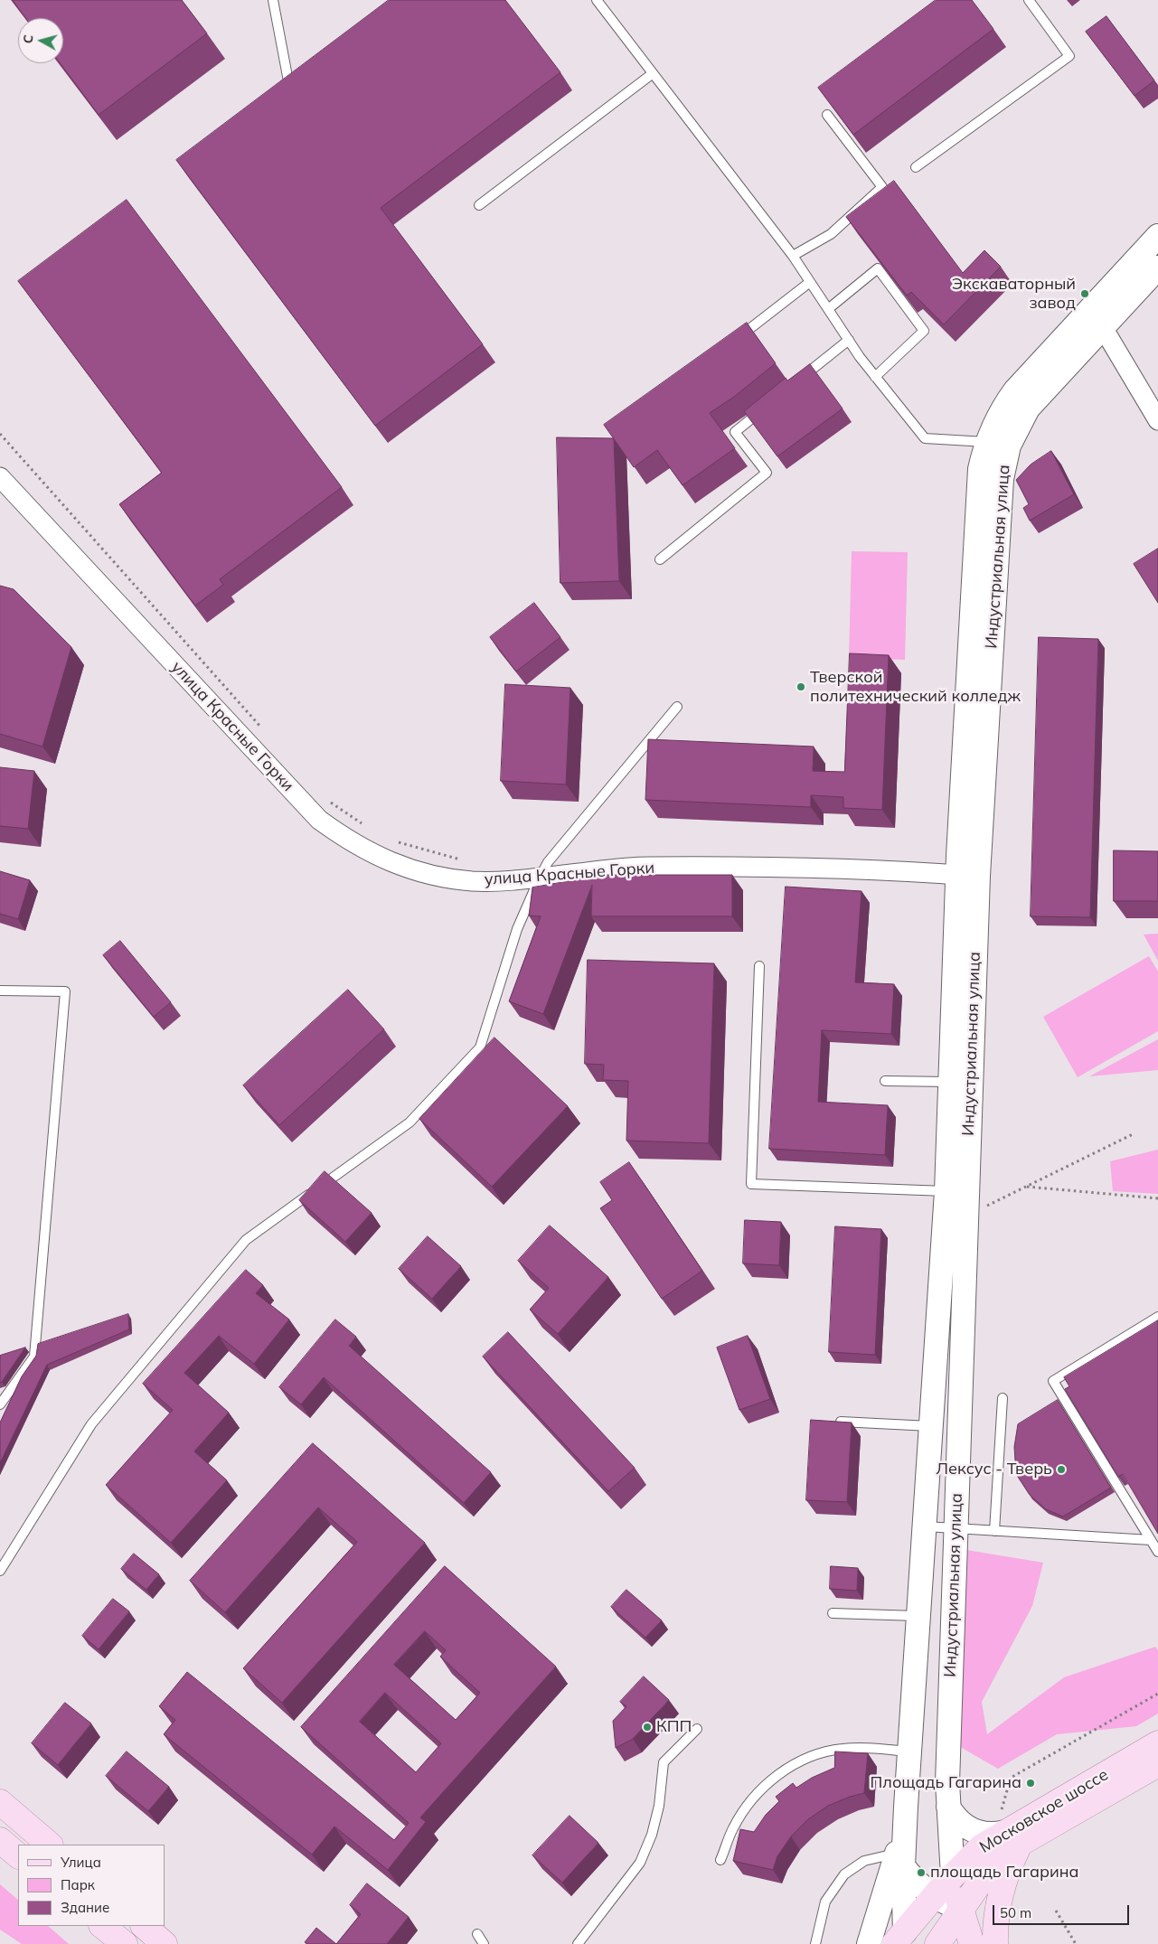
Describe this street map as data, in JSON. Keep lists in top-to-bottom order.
{
  "streets": {
    "main road": ["Московское шоссе"],
    "street": ["Индустриальная улица", "улица Красные Горки"]
  },
  "crossings": [
    ["Индустриальная улица", "улица Красные Горки"],
    ["Индустриальная улица", "Московское шоссе"]
  ],
  "places": [
    "Экскаваторный завод",
    "Тверской политехнический колледж",
    "Лексус - Тверь",
    "КПП",
    "Площадь Гагарина",
    "площадь Гагарина"
  ],
  "legend": ["Улица", "Парк", "Здание"],
  "scale_bar": "50 m",
  "north": "left"
}
